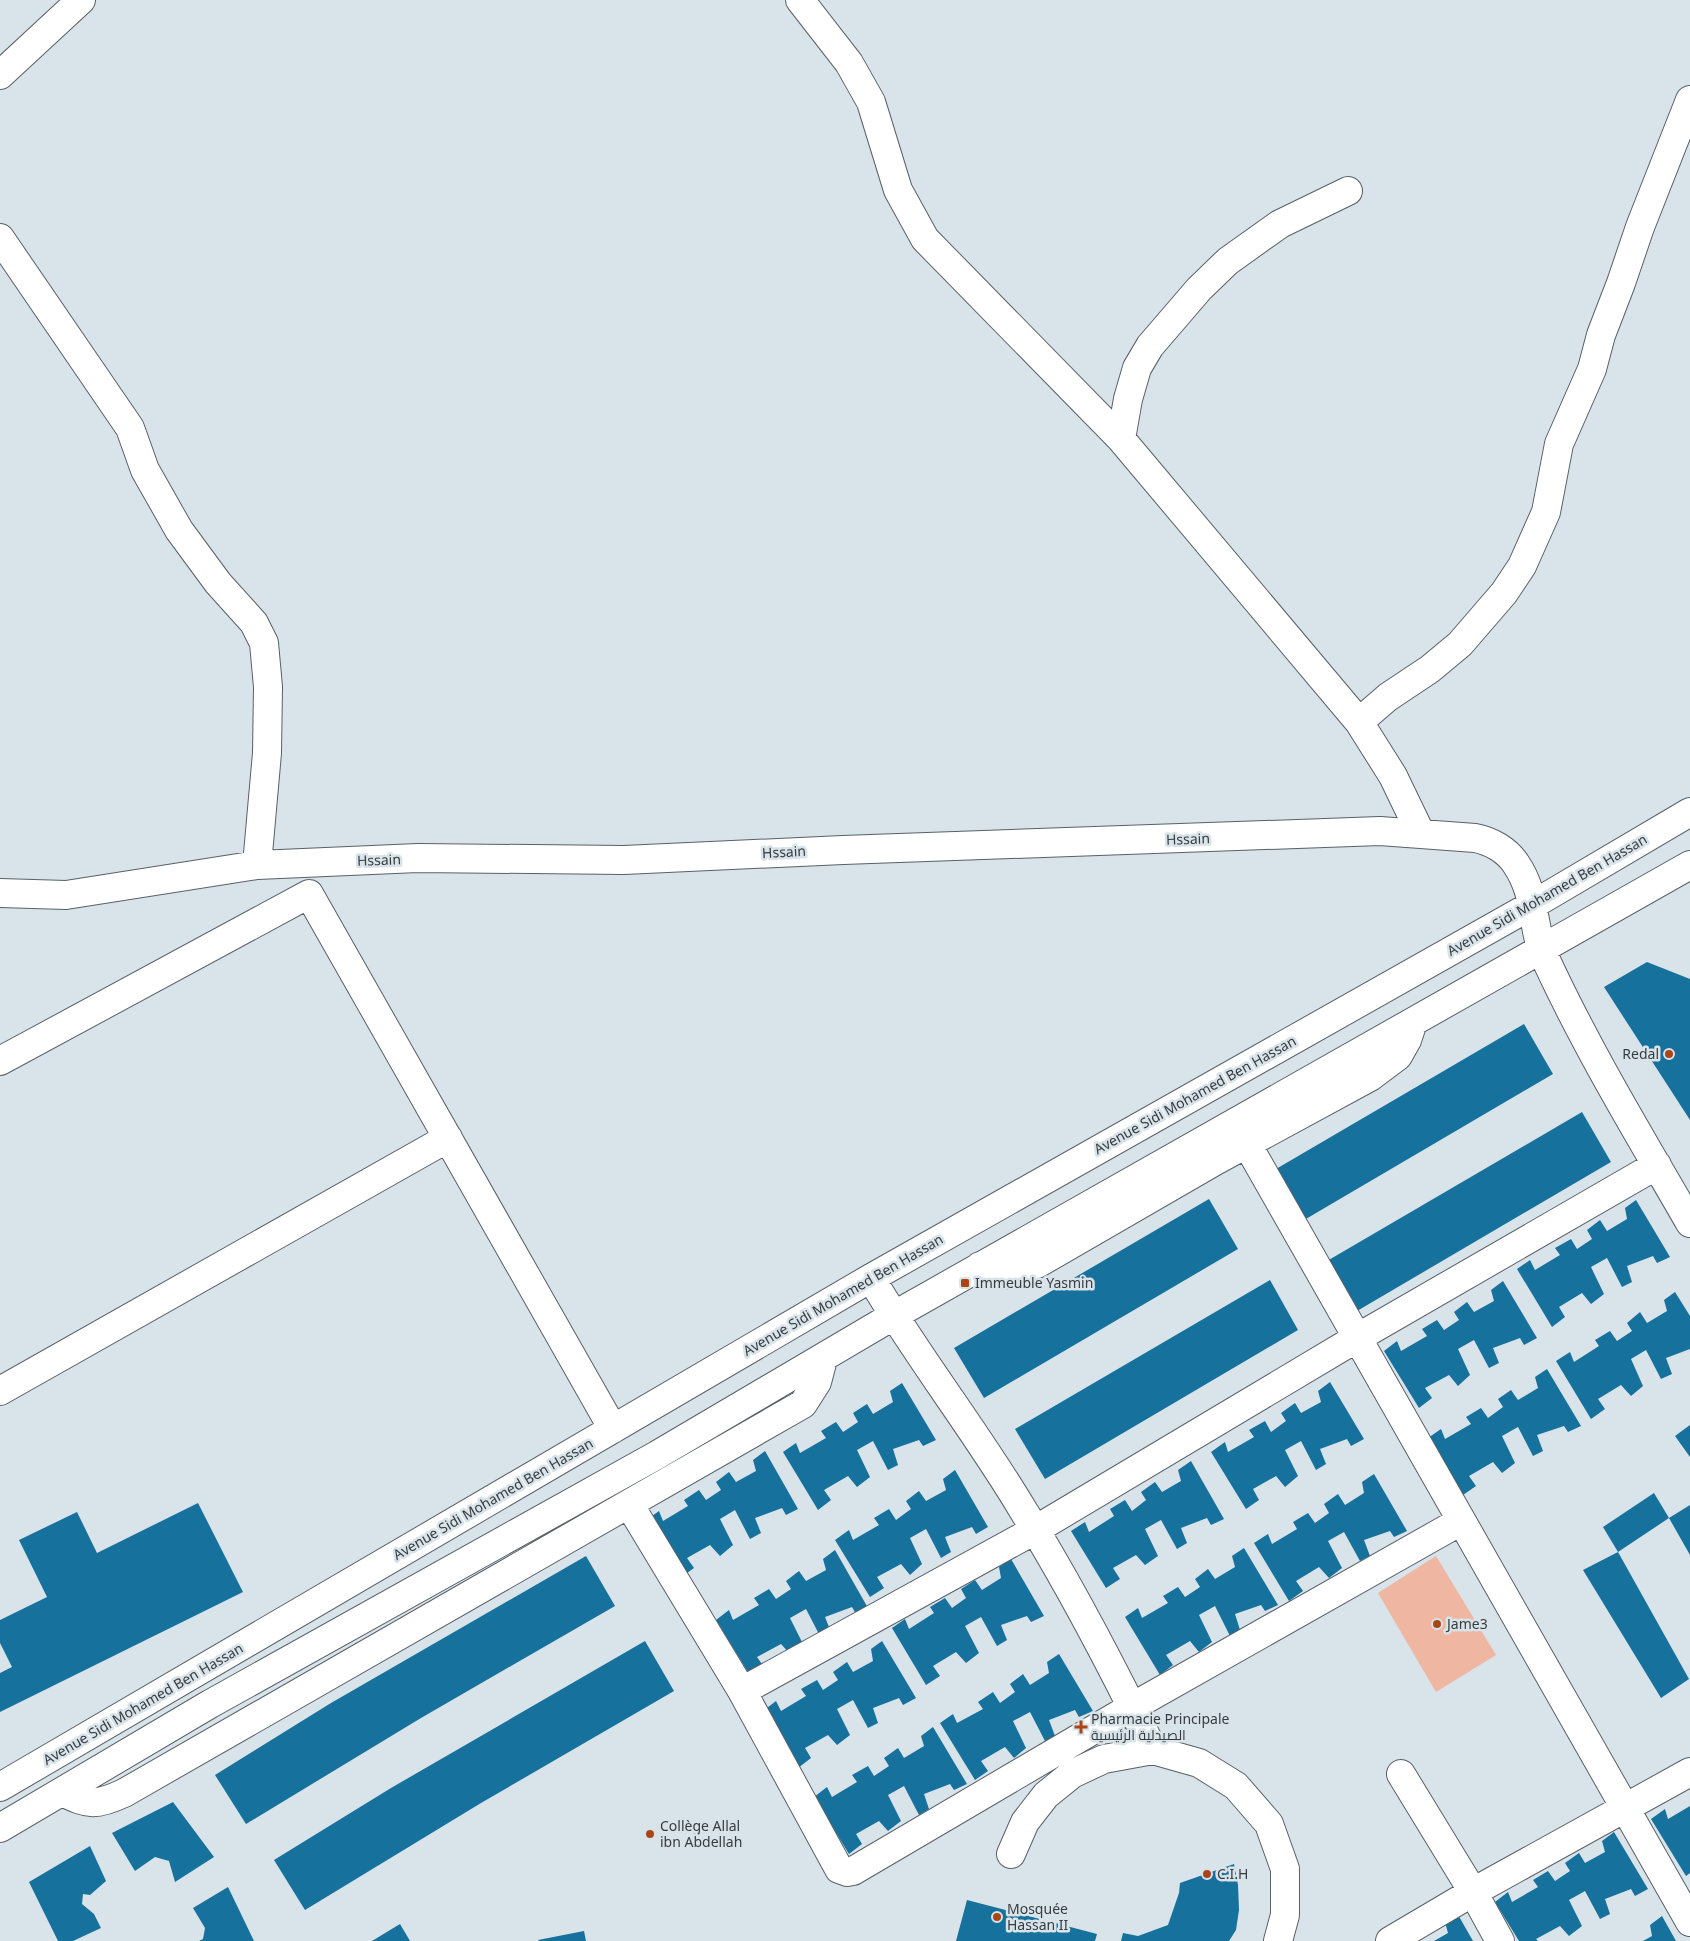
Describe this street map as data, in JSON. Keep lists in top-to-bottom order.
{
  "streets": {
    "street": ["Hssain", "Avenue Sidi Mohamed Ben Hassan"]
  },
  "crossings": [
    ["Hssain", "Avenue Sidi Mohamed Ben Hassan"]
  ],
  "places": {
    "other": [
      "Redal",
      "Jame3",
      "Collège Allal ibn Abdellah",
      "C.I.H",
      "Mosquée Hassan II"
    ],
    "transit": ["Immeuble Yasmin"],
    "health": ["Pharmacie Principale الصيدلية الرئيسية"]
  }
}
